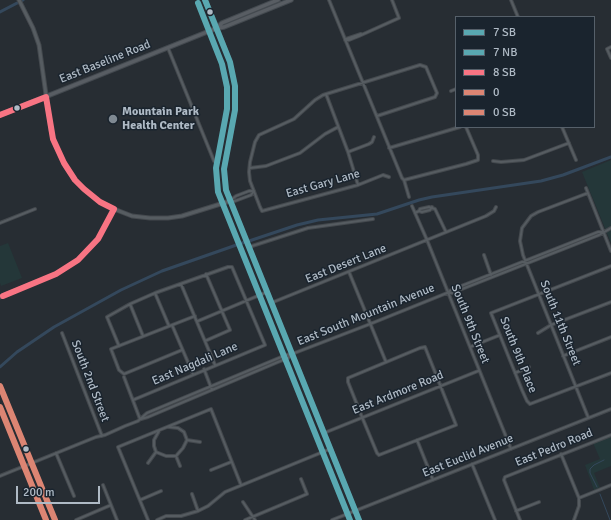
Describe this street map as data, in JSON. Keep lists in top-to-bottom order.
{
  "streets": {
    "main road": ["East Baseline Road"],
    "street": [
      "East Gary Lane",
      "East Desert Lane",
      "East South Mountain Avenue",
      "South 11th Street",
      "South 9th Street",
      "South 9th Place",
      "East Nagdali Lane",
      "South 2nd Street",
      "East Ardmore Road",
      "East Pedro Road",
      "East Euclid Avenue"
    ]
  },
  "crossings": [
    ["East Desert Lane", "South 9th Street"],
    ["East South Mountain Avenue", "South 11th Street"],
    ["East South Mountain Avenue", "South 9th Street"],
    ["East South Mountain Avenue", "South 2nd Street"],
    ["South 11th Street", "South 9th Place"],
    ["South 11th Street", "East Euclid Avenue"],
    ["South 9th Street", "East Ardmore Road"],
    ["South 9th Street", "East Euclid Avenue"]
  ],
  "places": ["Mountain Park Health Center"],
  "lines": ["transit line 0"],
  "legend": [
    "7 SB",
    "7 NB",
    "8 SB",
    "0",
    "0 SB"
  ],
  "scale_bar": "200 m"
}
